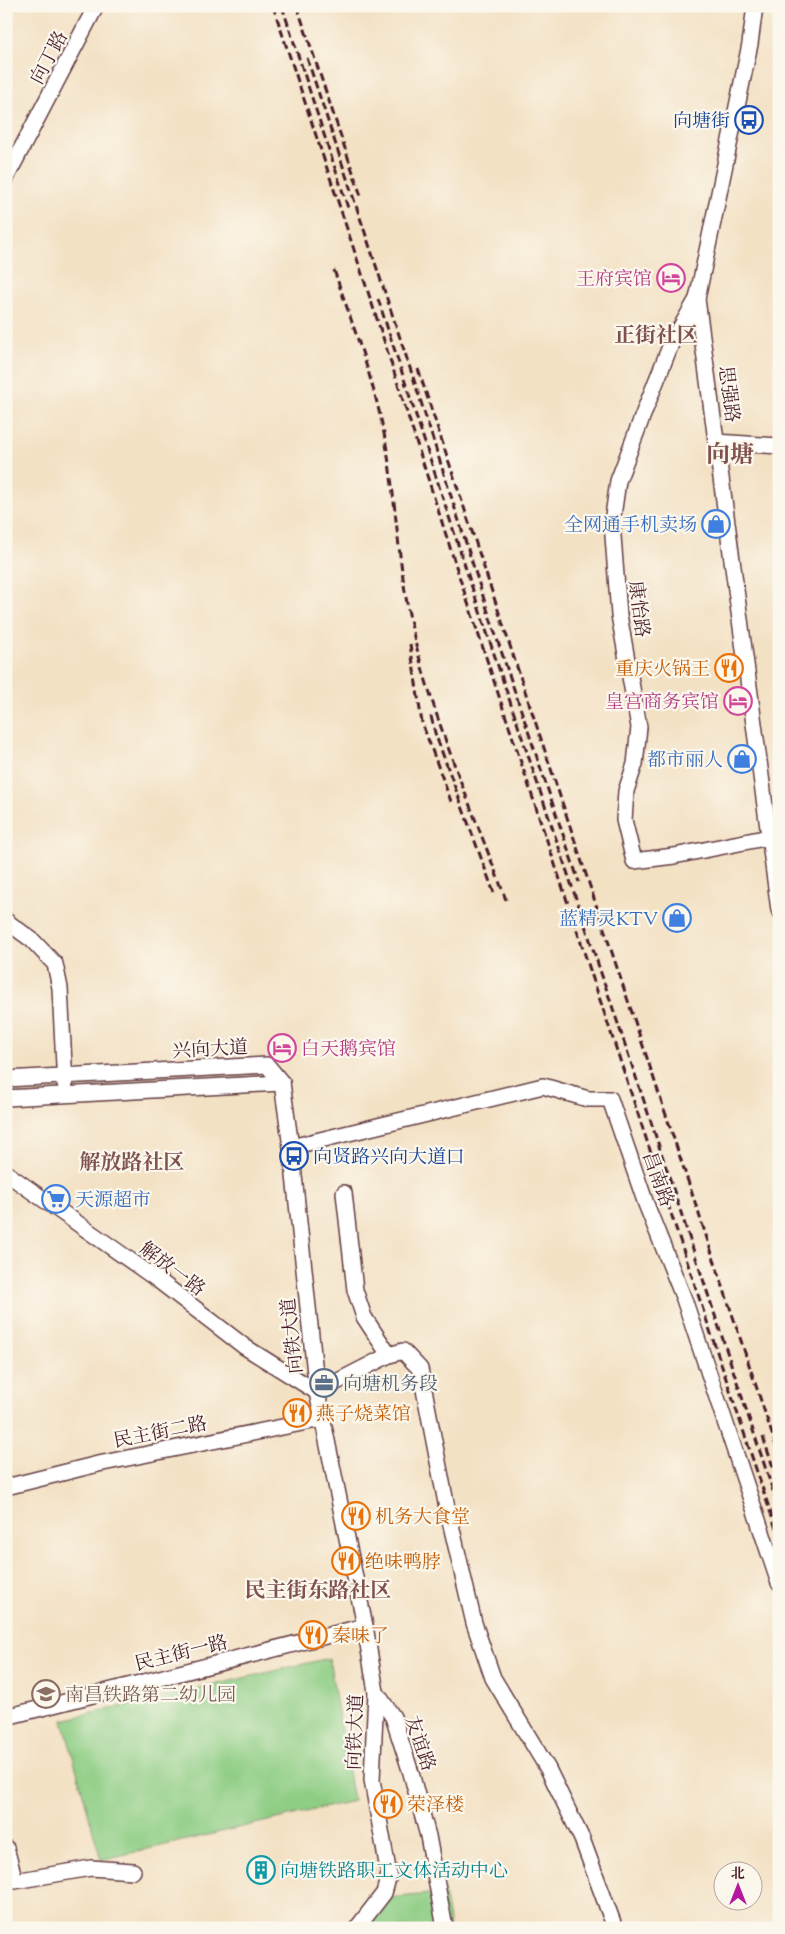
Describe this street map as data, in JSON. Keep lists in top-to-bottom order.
{
  "streets": {
    "street": [
      "向丁路",
      "思强路",
      "康怡路",
      "兴向大道",
      "昌南路",
      "解放一路",
      "向铁大道",
      "民主街二路",
      "民主街一路",
      "友谊路"
    ]
  },
  "crossings": [
    ["思强路", "康怡路"],
    ["兴向大道", "向铁大道"],
    ["昌南路", "向铁大道"],
    ["解放一路", "向铁大道"],
    ["向铁大道", "民主街二路"],
    ["向铁大道", "民主街一路"],
    ["向铁大道", "友谊路"]
  ],
  "districts": [
    "正街社区",
    "向塘",
    "解放路社区",
    "民主街东路社区"
  ],
  "places": {
    "bus stop": ["向塘街", "向贤路兴向大道口"],
    "hotel": ["王府宾馆", "皇宫商务宾馆", "白天鹅宾馆"],
    "shop": ["全网通手机卖场", "都市丽人", "蓝精灵KTV"],
    "restaurant": [
      "重庆火锅王",
      "燕子烧菜馆",
      "机务大食堂",
      "绝味鸭脖",
      "秦味了",
      "荣泽楼"
    ],
    "supermarket": ["天源超市"],
    "office": ["向塘机务段"],
    "school or university": ["南昌铁路第二幼儿园"],
    "building": ["向塘铁路职工文体活动中心"]
  },
  "north": "top"
}
